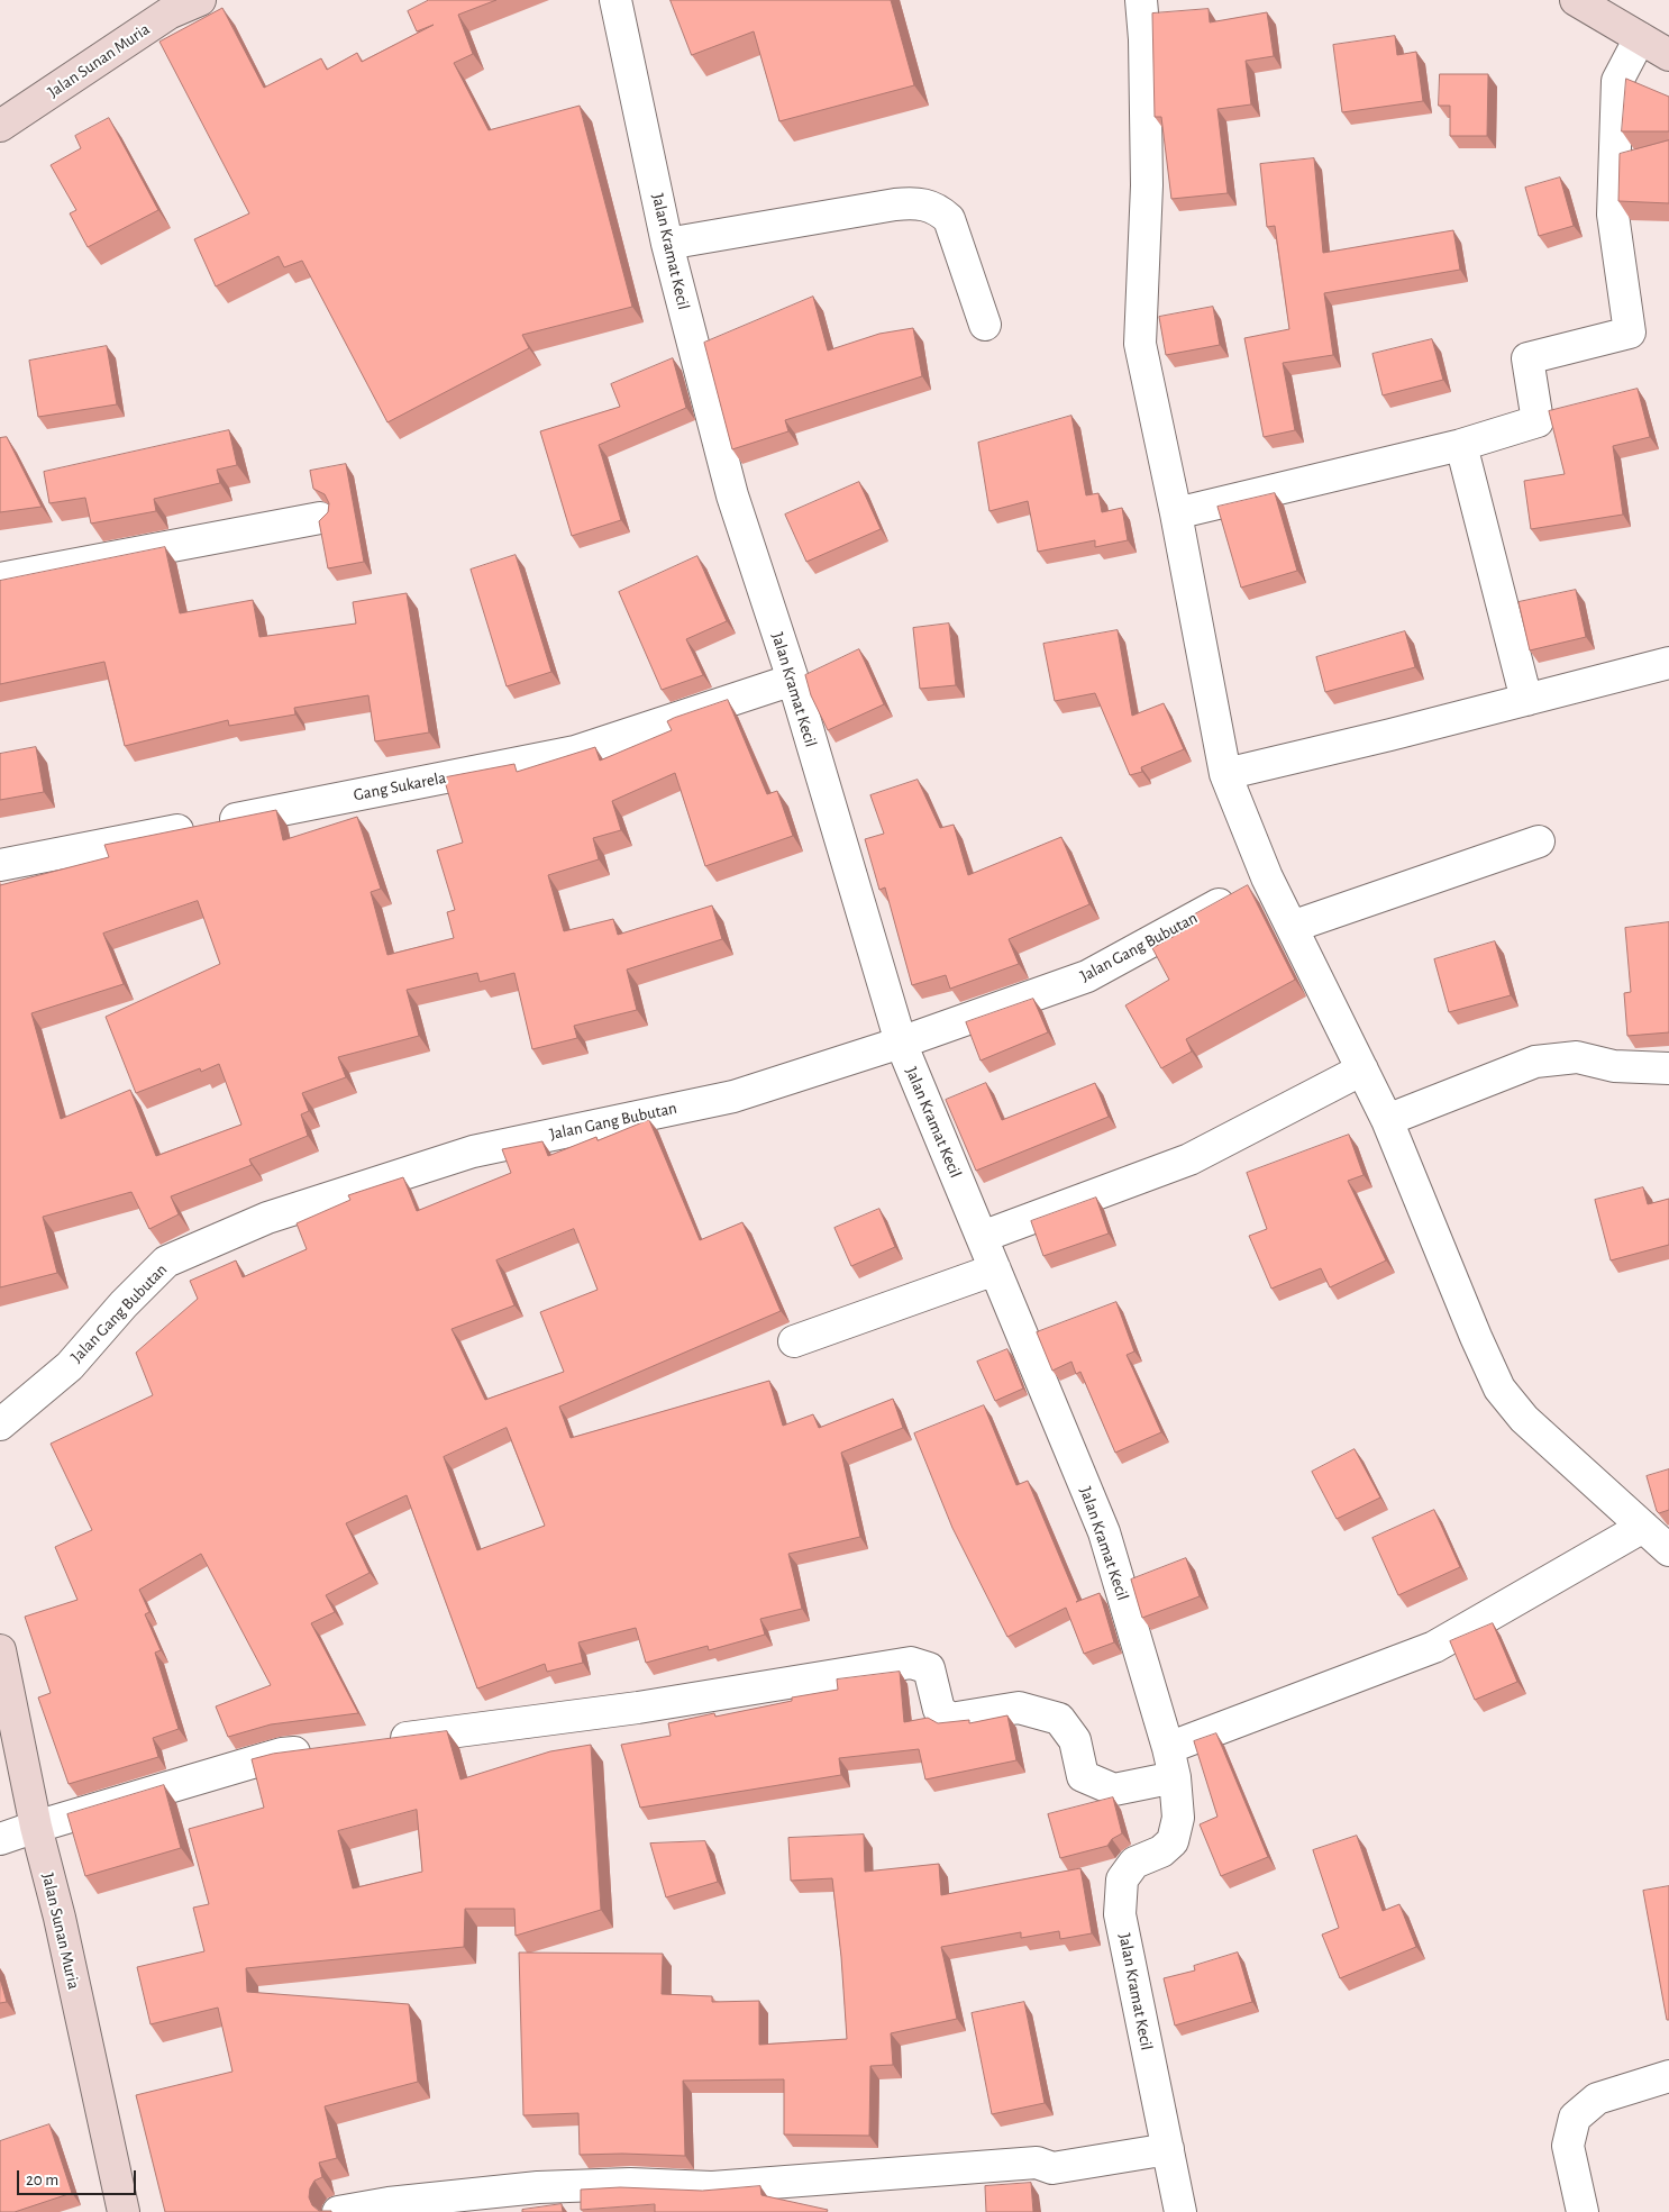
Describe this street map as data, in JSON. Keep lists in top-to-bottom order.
{
  "streets": {
    "main road": ["Jalan Sunan Muria"],
    "street": ["Jalan Kramat Kecil", "Gang Sukarela", "Jalan Gang Bubutan"]
  },
  "crossings": [
    ["Jalan Kramat Kecil", "Gang Sukarela"],
    ["Jalan Kramat Kecil", "Jalan Gang Bubutan"]
  ],
  "scale_bar": "20 m"
}
